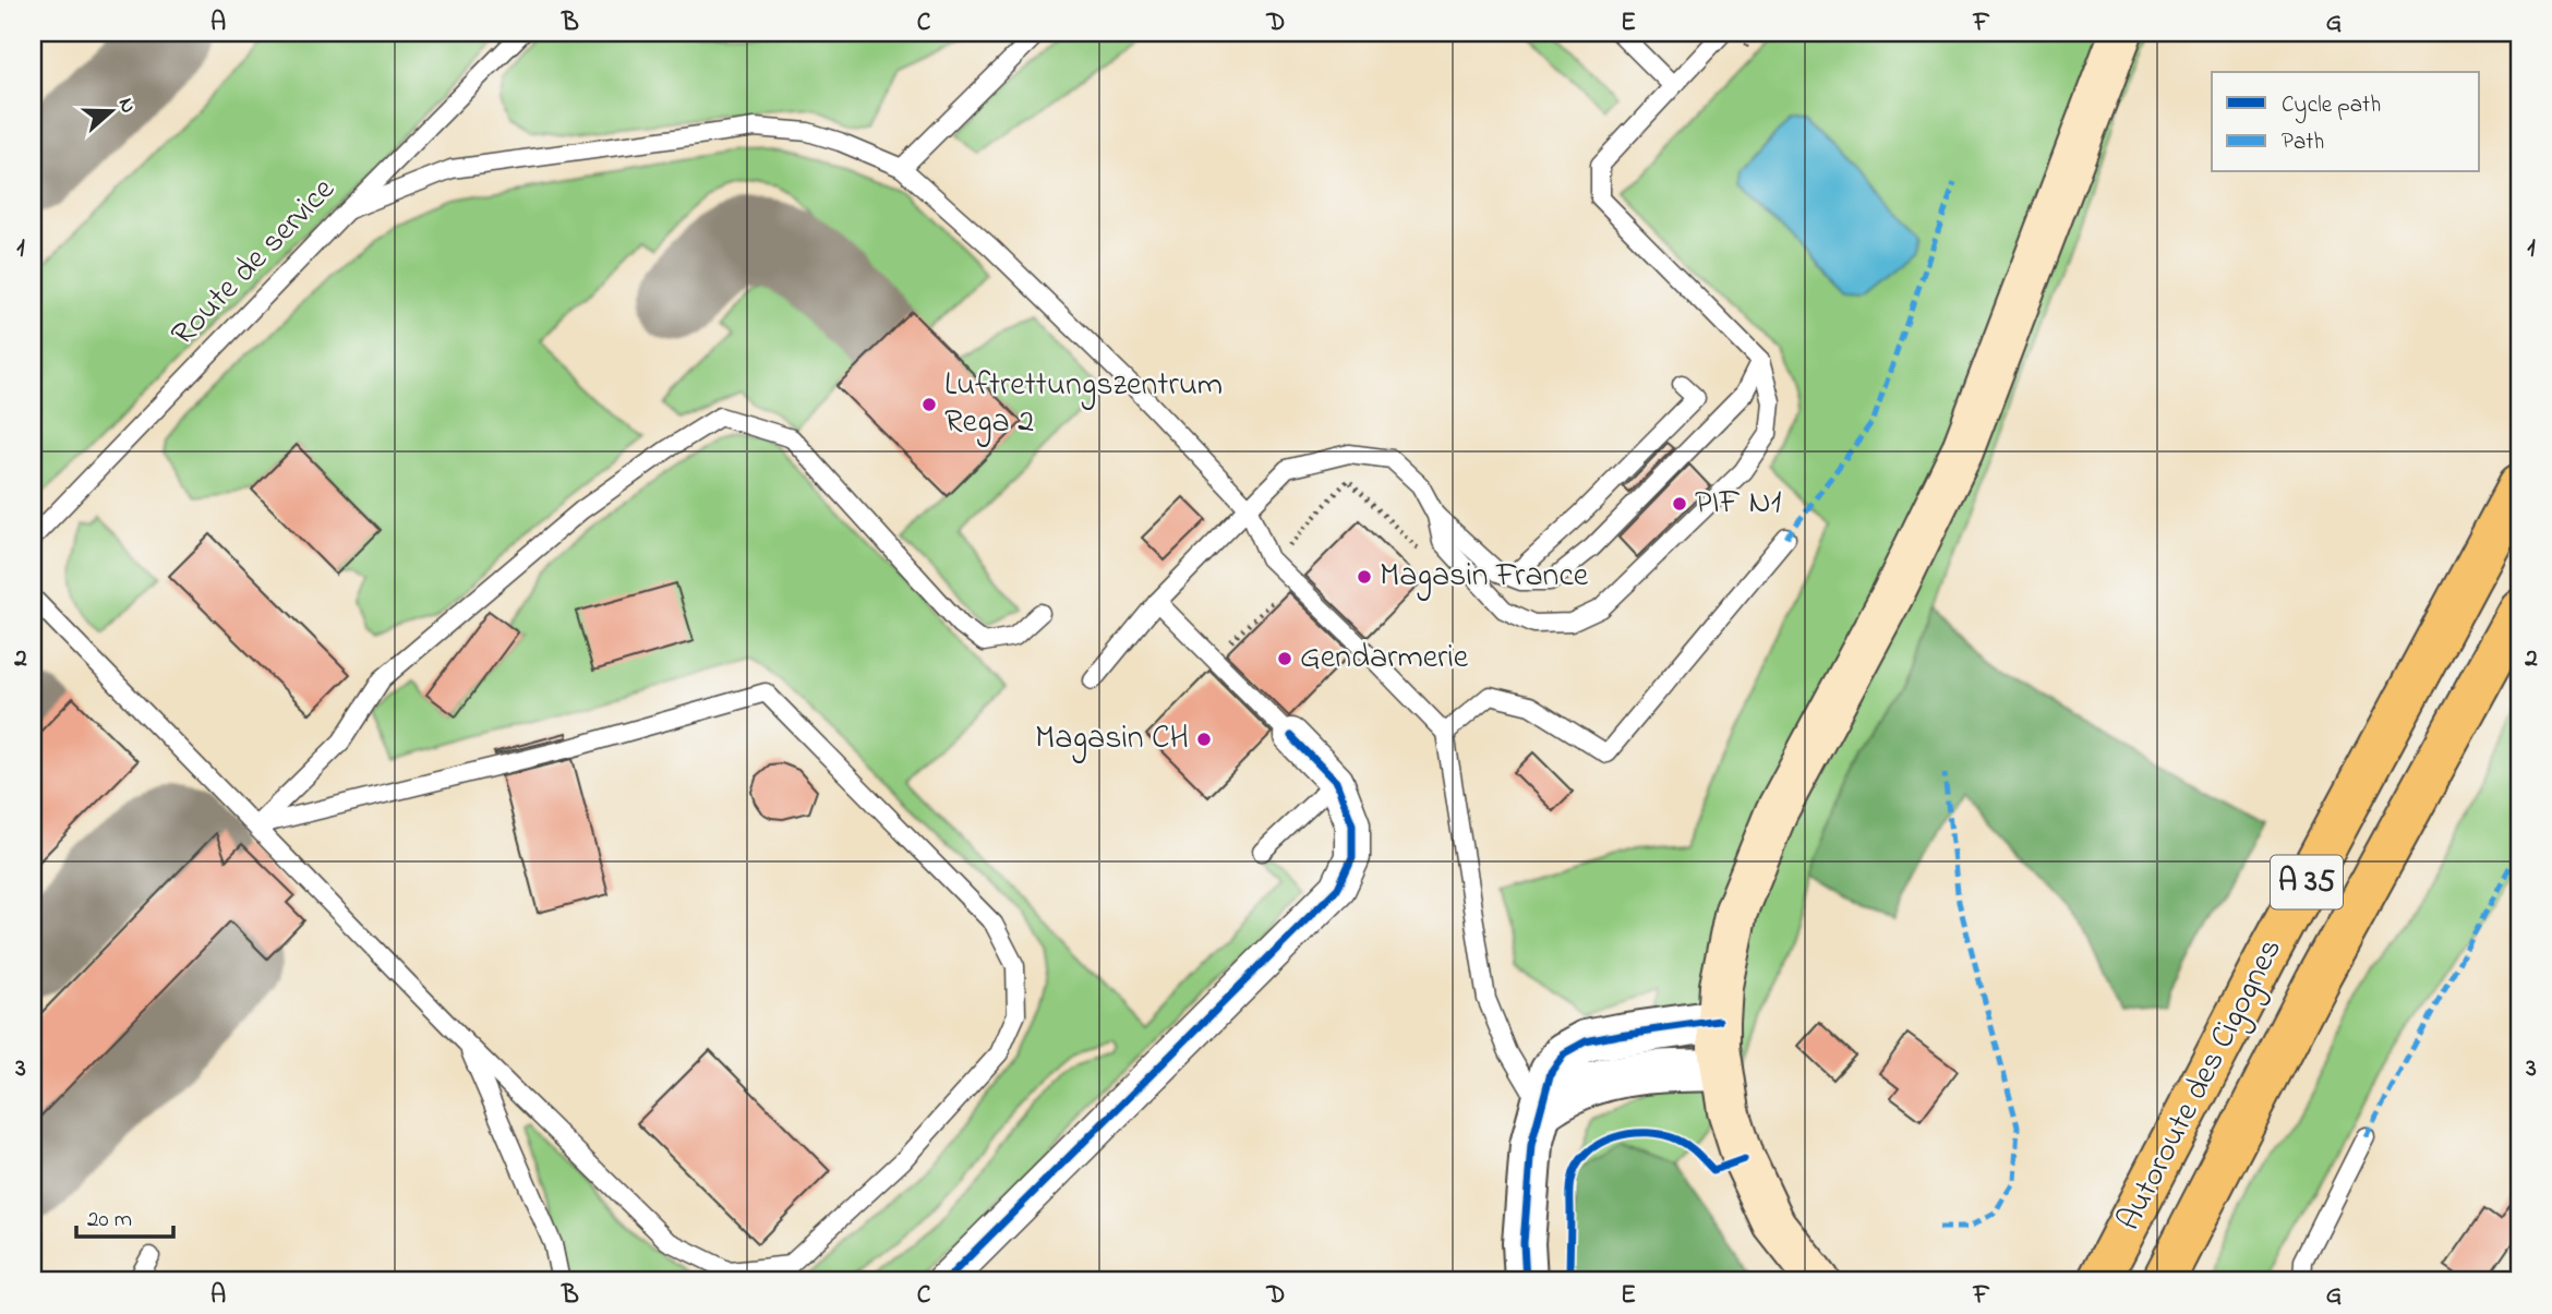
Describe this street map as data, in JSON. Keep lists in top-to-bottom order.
{
  "streets": {
    "highway": ["A 35", "Autoroute des Cigognes"],
    "lane": ["Route de service"]
  },
  "places": [
    "Luftrettungszentrum Rega 2",
    "PIF N1",
    "Magasin France",
    "Gendarmerie",
    "Magasin CH"
  ],
  "legend": ["Cycle path", "Path"],
  "scale_bar": "20 m",
  "north": "right",
  "grid": {
    "columns": [
      "A",
      "B",
      "C",
      "D",
      "E",
      "F",
      "G"
    ],
    "rows": ["1", "2", "3"]
  }
}
